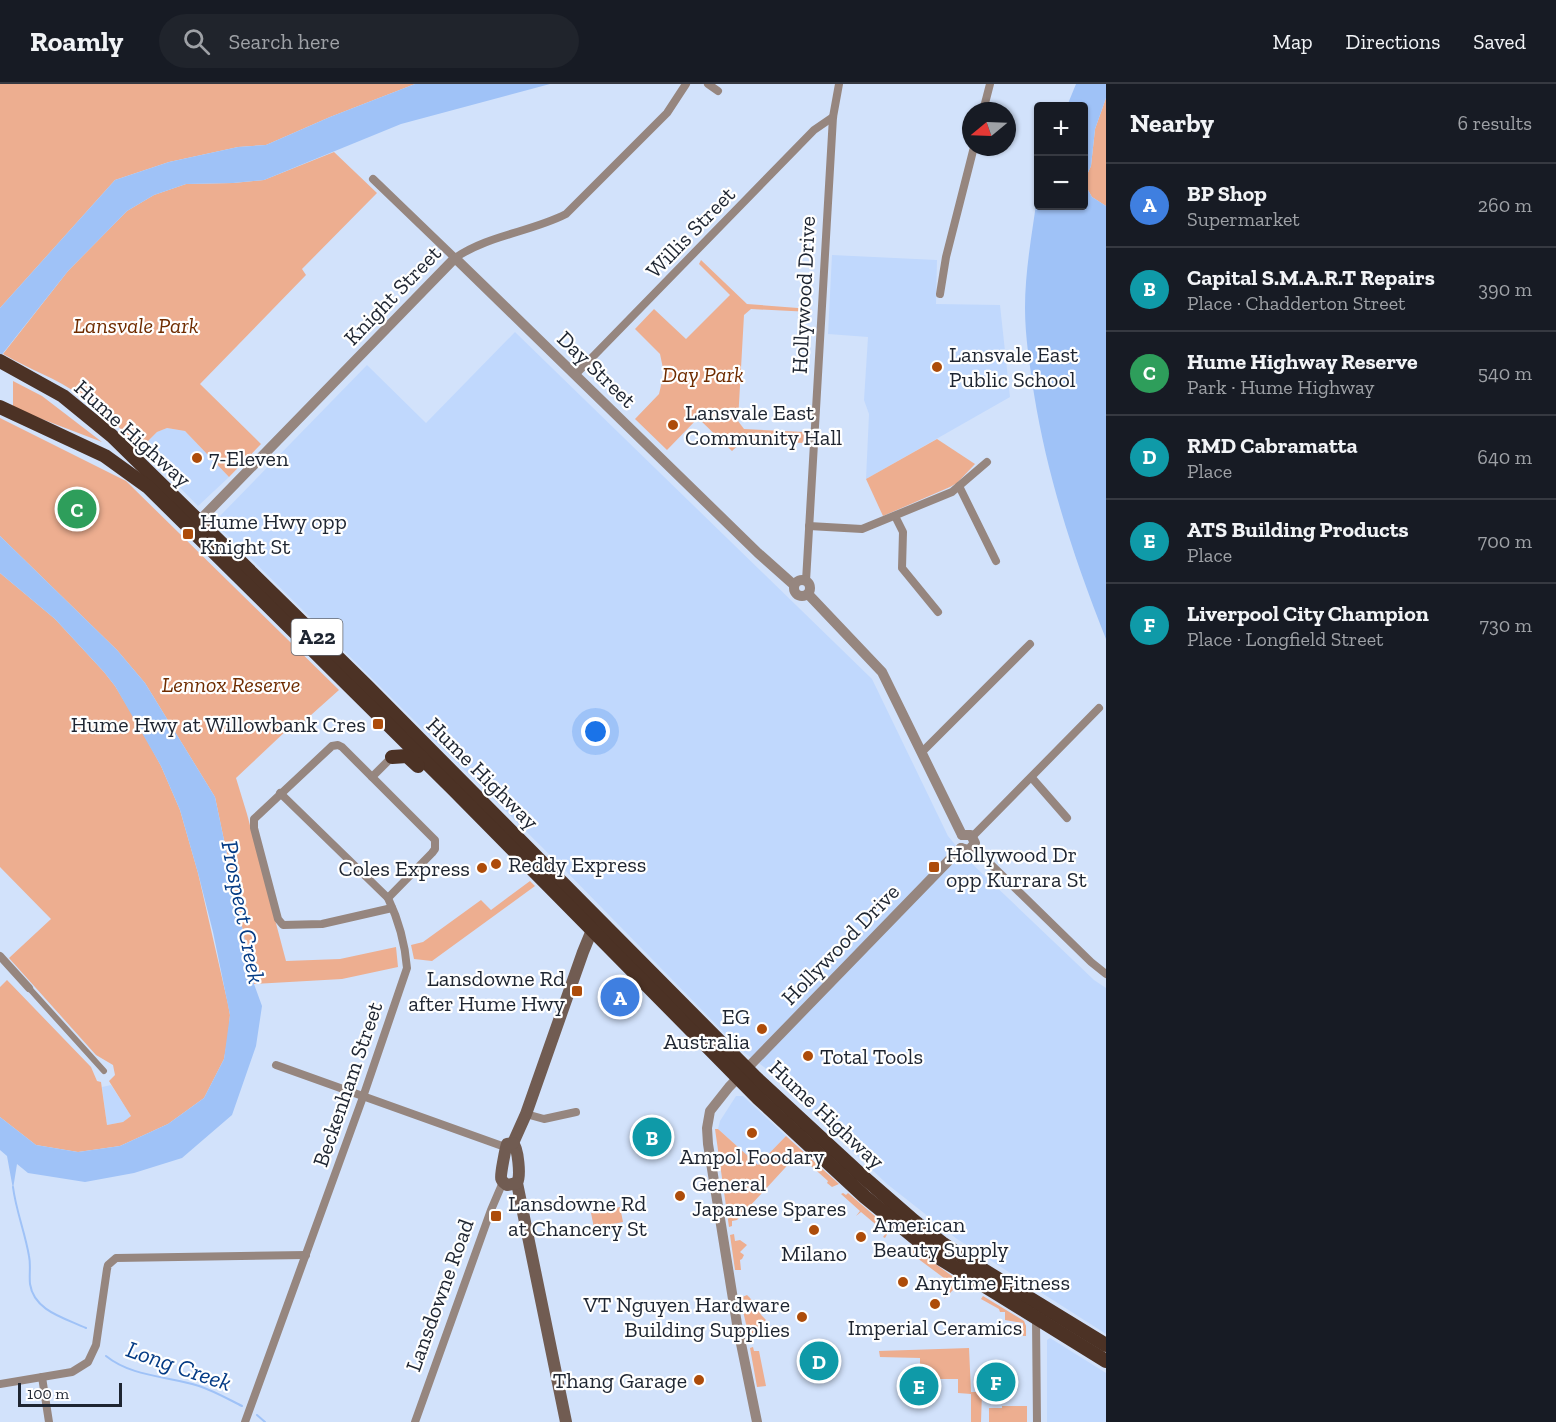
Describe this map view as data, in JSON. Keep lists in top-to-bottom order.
{
  "streets": {
    "highway": ["Hume Highway", "A22"],
    "street": [
      "Willis Street",
      "Knight Street",
      "Hollywood Drive",
      "Day Street",
      "Beckenham Street",
      "Lansdowne Road"
    ]
  },
  "crossings": [
    ["Willis Street", "Hollywood Drive"],
    ["Willis Street", "Day Street"],
    ["Knight Street", "Day Street"],
    ["Knight Street", "Hume Highway"],
    ["Hollywood Drive", "Day Street"],
    ["Hollywood Drive", "Hume Highway"]
  ],
  "water": ["Prospect Creek", "Long Creek"],
  "parks": ["Lansvale Park", "Day Park", "Lennox Reserve"],
  "places": {
    "other": [
      "Lansvale East Public School",
      "Lansvale East Community Hall",
      "7-Eleven",
      "Reddy Express",
      "Coles Express",
      "EG Australia",
      "Total Tools",
      "Ampol Foodary",
      "General Japanese Spares",
      "Milano",
      "American Beauty Supply",
      "Anytime Fitness",
      "Imperial Ceramics",
      "VT Nguyen Hardware Building Supplies",
      "Thang Garage"
    ],
    "transit": [
      "Hume Hwy opp Knight St",
      "Hume Hwy at Willowbank Cres",
      "Hollywood Dr opp Kurrara St",
      "Lansdowne Rd after Hume Hwy",
      "Lansdowne Rd at Chancery St"
    ]
  },
  "scale_bar": "100 m",
  "north": "left",
  "page": {
    "header": "Roamly",
    "search": "Search here",
    "nav": ["Map", "Directions", "Saved"],
    "heading": ["Nearby", "6 results"],
    "map_buttons": ["+", "−"],
    "list": [
      {
        "mark": "A",
        "name": "BP Shop",
        "note": "Supermarket",
        "value": "260 m"
      },
      {
        "mark": "B",
        "name": "Capital S.M.A.R.T Repairs",
        "note": "Place · Chadderton Street",
        "value": "390 m"
      },
      {
        "mark": "C",
        "name": "Hume Highway Reserve",
        "note": "Park · Hume Highway",
        "value": "540 m"
      },
      {
        "mark": "D",
        "name": "RMD Cabramatta",
        "note": "Place",
        "value": "640 m"
      },
      {
        "mark": "E",
        "name": "ATS Building Products",
        "note": "Place",
        "value": "700 m"
      },
      {
        "mark": "F",
        "name": "Liverpool City Champion",
        "note": "Place · Longfield Street",
        "value": "730 m"
      }
    ],
    "pins": [
      "C",
      "A",
      "B",
      "D",
      "F",
      "E"
    ],
    "scale": "100 m"
  }
}
